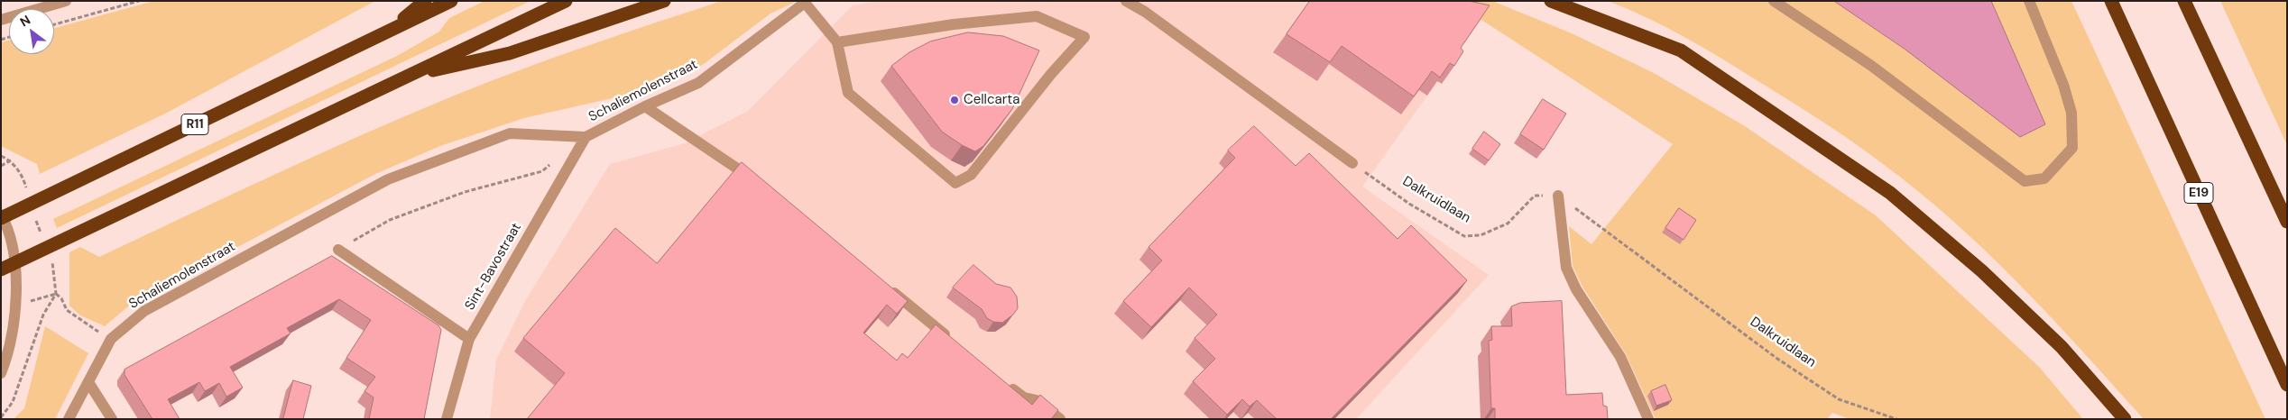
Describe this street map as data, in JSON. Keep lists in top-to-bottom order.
{
  "streets": {
    "highway": ["R11", "E19"],
    "street": ["Schaliemolenstraat", "Sint-Bavostraat"],
    "path": ["Dalkruidlaan"]
  },
  "crossings": [
    ["Schaliemolenstraat", "Sint-Bavostraat"]
  ],
  "places": ["Cellcarta"],
  "north": "top left"
}
